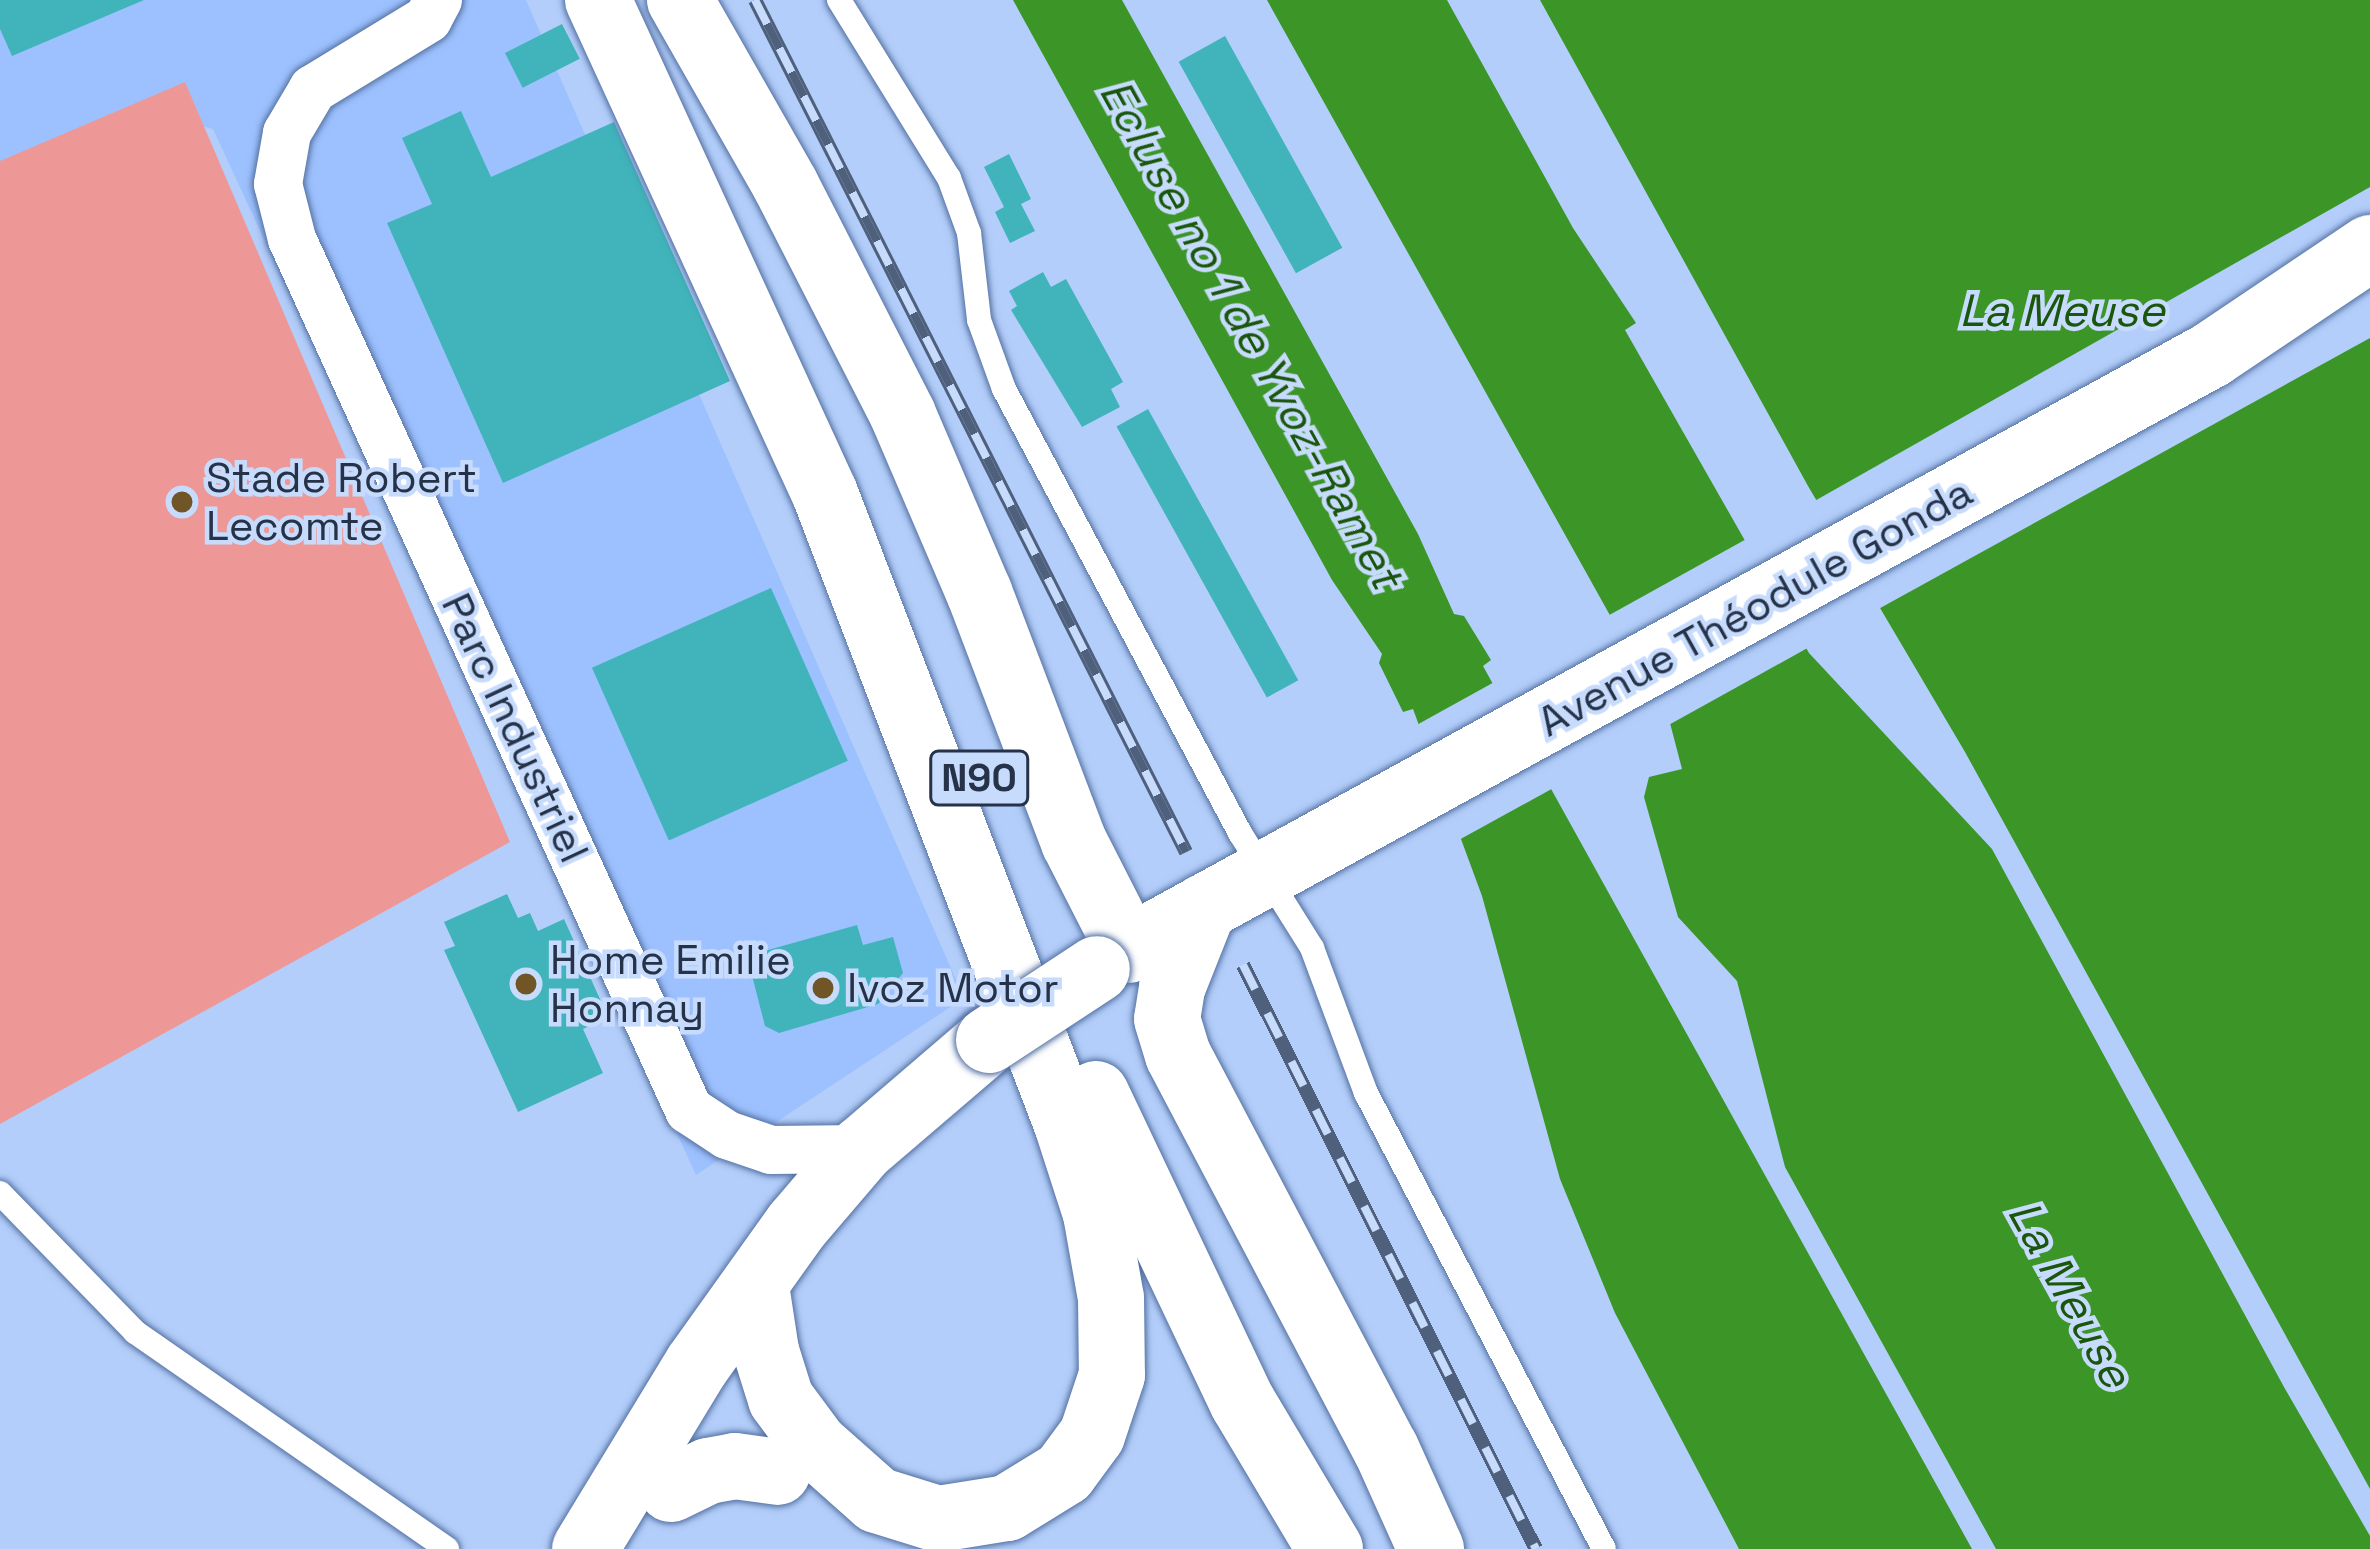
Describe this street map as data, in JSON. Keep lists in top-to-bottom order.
{
  "streets": {
    "main road": ["Avenue Théodule Gonda", "N90"],
    "street": ["Parc Industriel"]
  },
  "crossings": [
    ["Avenue Théodule Gonda", "Parc Industriel"]
  ],
  "water": ["La Meuse", "Ecluse no 1 de Yvoz-Ramet"],
  "places": ["Stade Robert Lecomte", "Home Emilie Honnay", "Ivoz Motor"]
}
